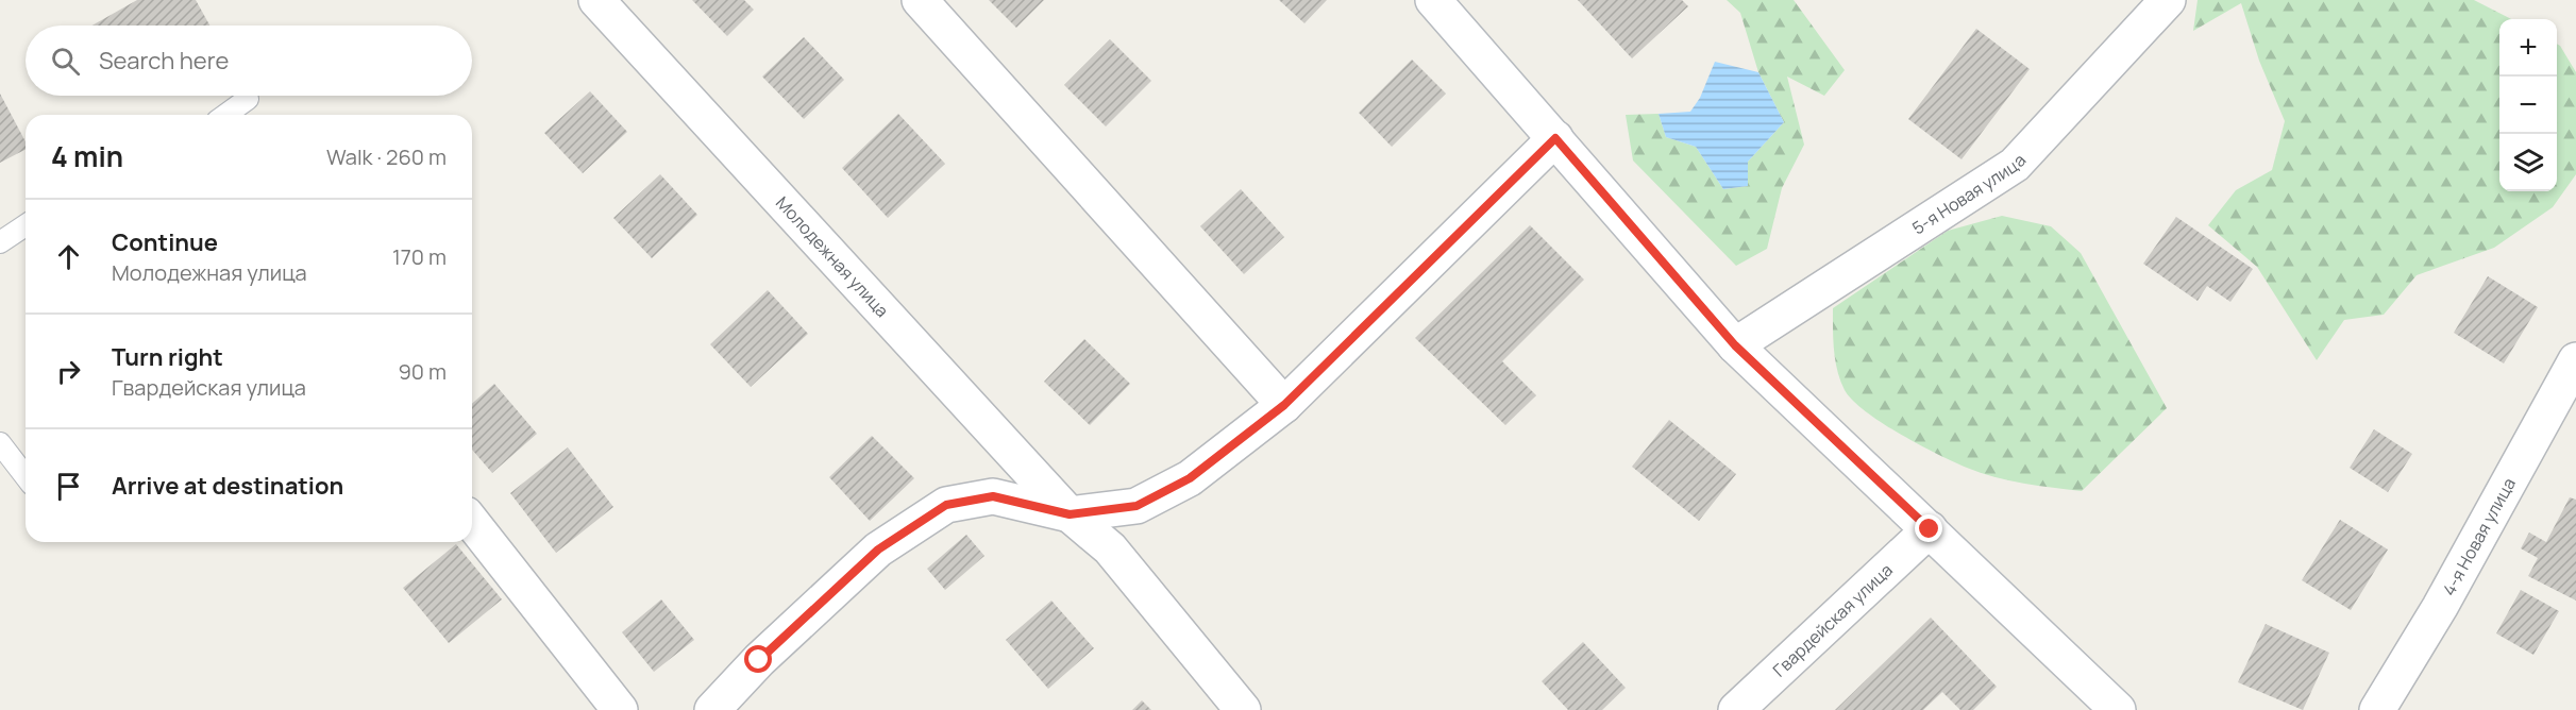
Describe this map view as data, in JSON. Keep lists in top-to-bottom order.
{
  "streets": {
    "street": [
      "5-я Новая улица",
      "Молодежная улица",
      "4-я Новая улица",
      "Гвардейская улица"
    ]
  },
  "page": {
    "map_buttons": ["+", "−"],
    "search": "Search here",
    "heading": ["4 min", "Walk · 260 m"],
    "list": [
      ["Continue", "Молодежная улица", "170 m"],
      ["Turn right", "Гвардейская улица", "90 m"],
      "Arrive at destination"
    ]
  }
}
